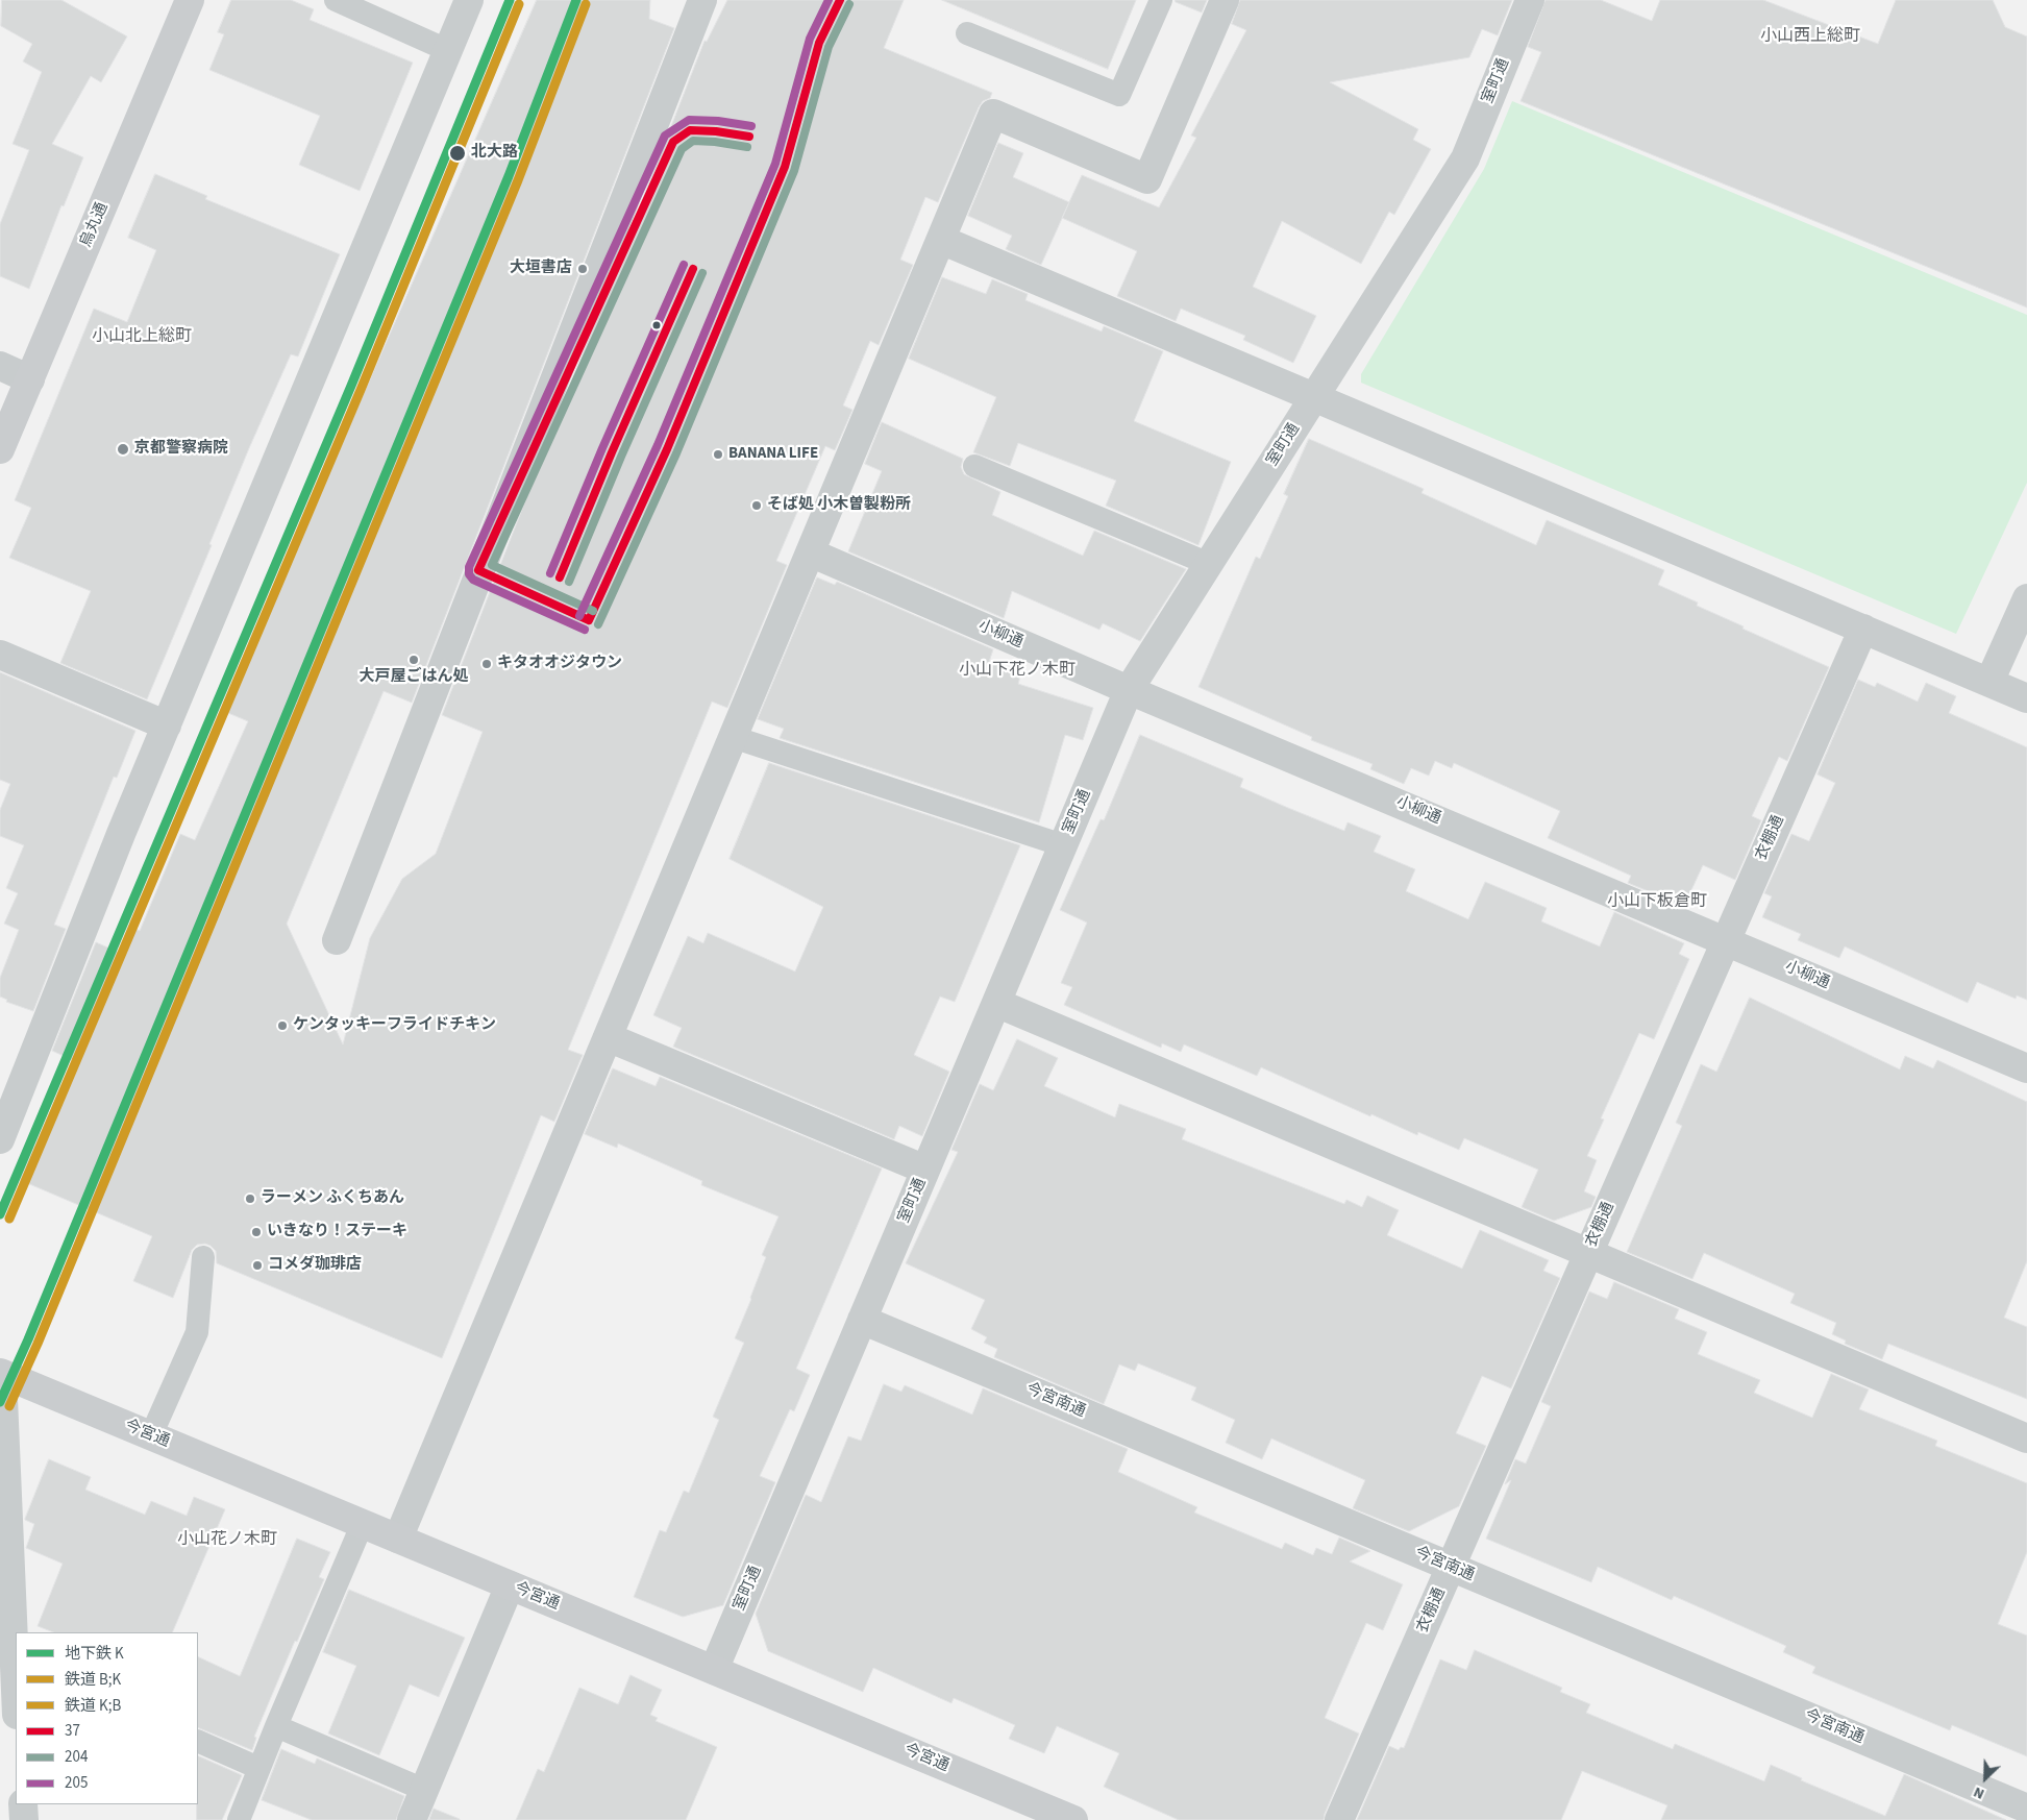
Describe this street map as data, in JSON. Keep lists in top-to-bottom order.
{
  "streets": {
    "street": [
      "室町通",
      "烏丸通",
      "小柳通",
      "衣棚通",
      "今宮南通",
      "今宮通"
    ]
  },
  "crossings": [
    ["室町通", "小柳通"],
    ["室町通", "今宮南通"],
    ["室町通", "今宮通"],
    ["小柳通", "衣棚通"],
    ["衣棚通", "今宮南通"]
  ],
  "districts": [
    "小山西上総町",
    "小山北上総町",
    "小山下花ノ木町",
    "小山下板倉町",
    "小山花ノ木町"
  ],
  "places": [
    "北大路",
    "大垣書店",
    "京都警察病院",
    "BANANA LIFE",
    "そば処 小木曽製粉所",
    "大戸屋ごはん処",
    "キタオオジタウン",
    "ケンタッキーフライドチキン",
    "ラーメン ふくちあん",
    "いきなり！ステーキ",
    "コメダ珈琲店"
  ],
  "lines": [
    "metro line K",
    "transit line 37",
    "transit line 205",
    "rail line B;K",
    "rail line K;B",
    "transit line 204"
  ],
  "legend": [
    "地下鉄 K",
    "鉄道 B;K",
    "鉄道 K;B",
    "37",
    "204",
    "205"
  ],
  "north": "bottom left"
}
